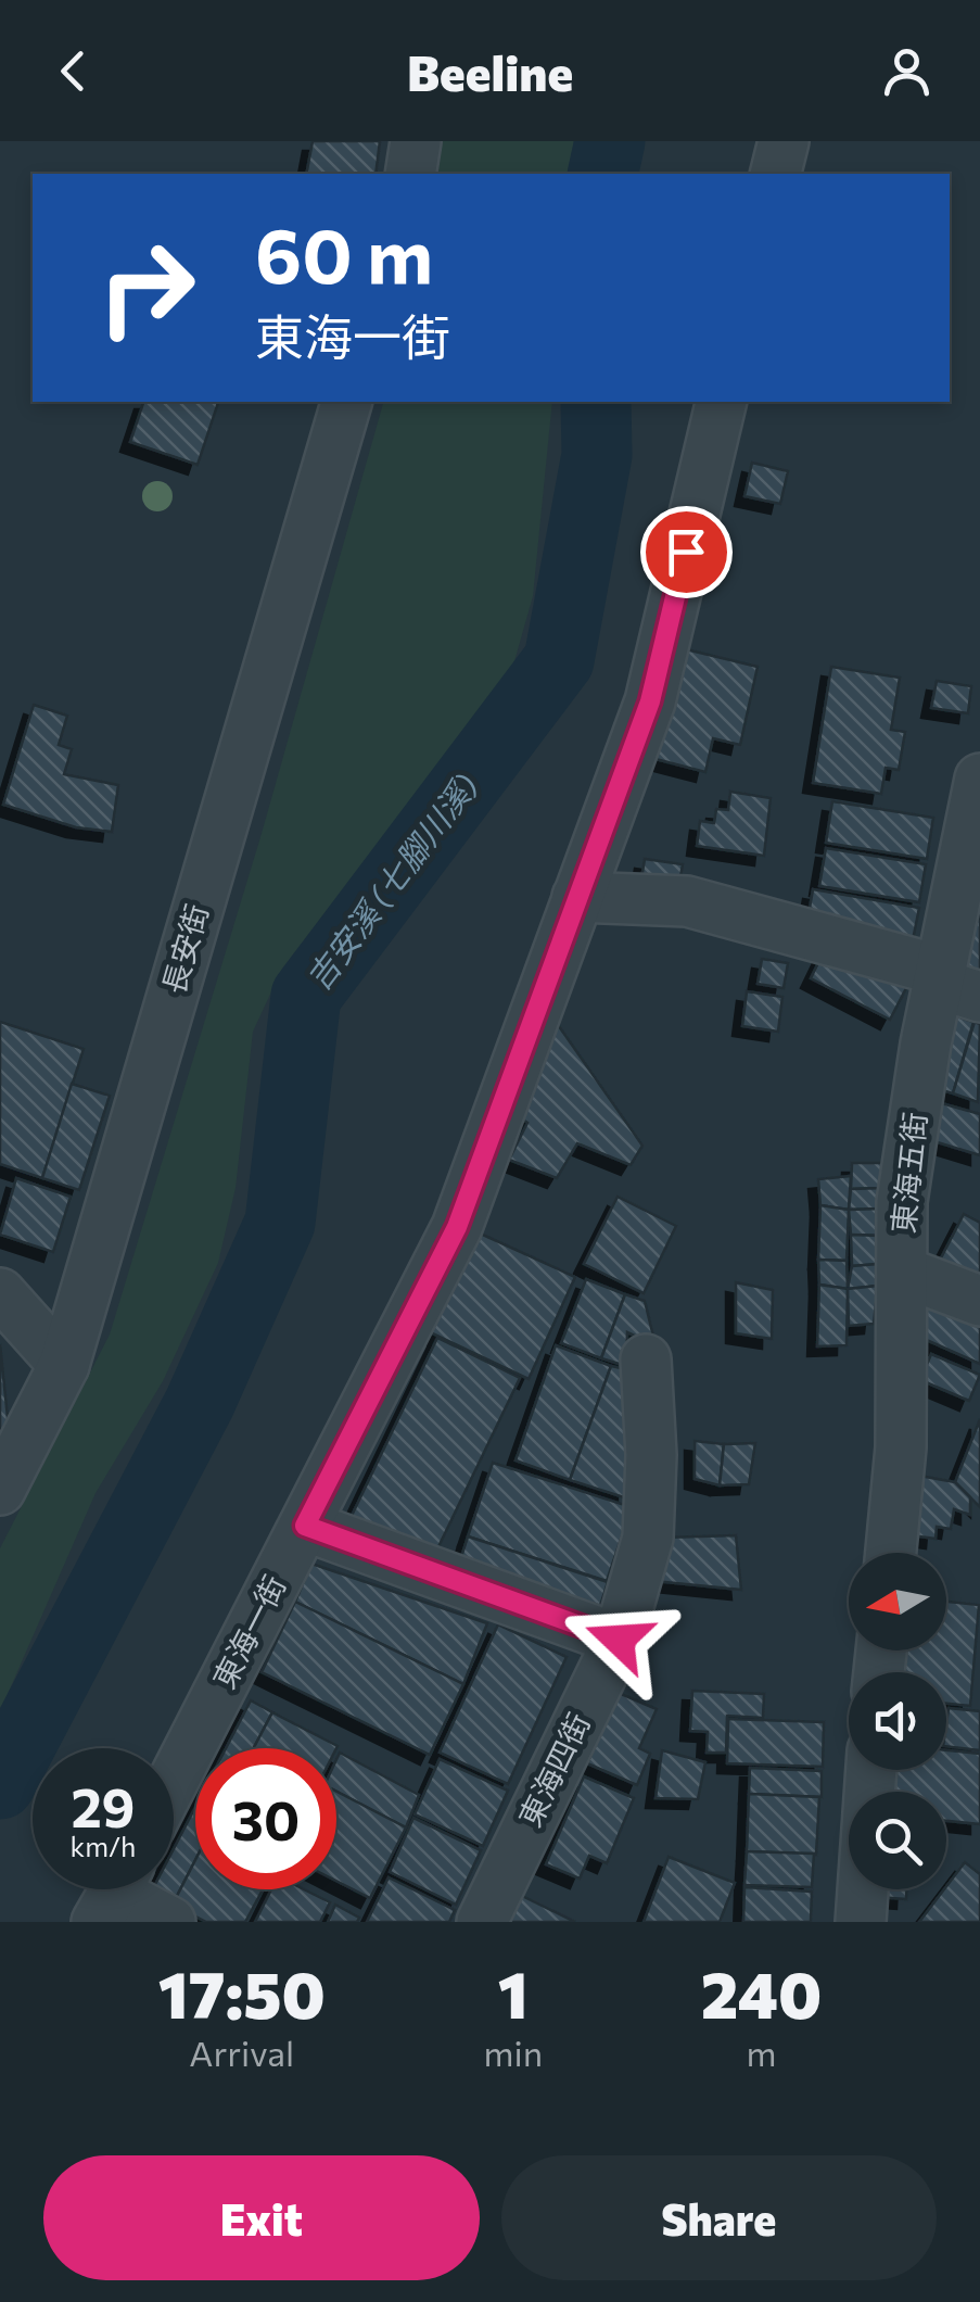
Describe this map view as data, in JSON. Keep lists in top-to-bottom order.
{
  "streets": {
    "street": [
      "長安街",
      "東海五街",
      "東海一街",
      "東海四街"
    ]
  },
  "water": ["吉安溪 (七腳川溪)"],
  "north": "left",
  "page": {
    "header": "Beeline",
    "turn": ["60 m", "東海一街"],
    "speed": "29 km/h",
    "limit": "30",
    "eta": [
      "17:50",
      "Arrival",
      "1",
      "min",
      "240",
      "m"
    ],
    "buttons": ["Exit", "Share"]
  }
}
